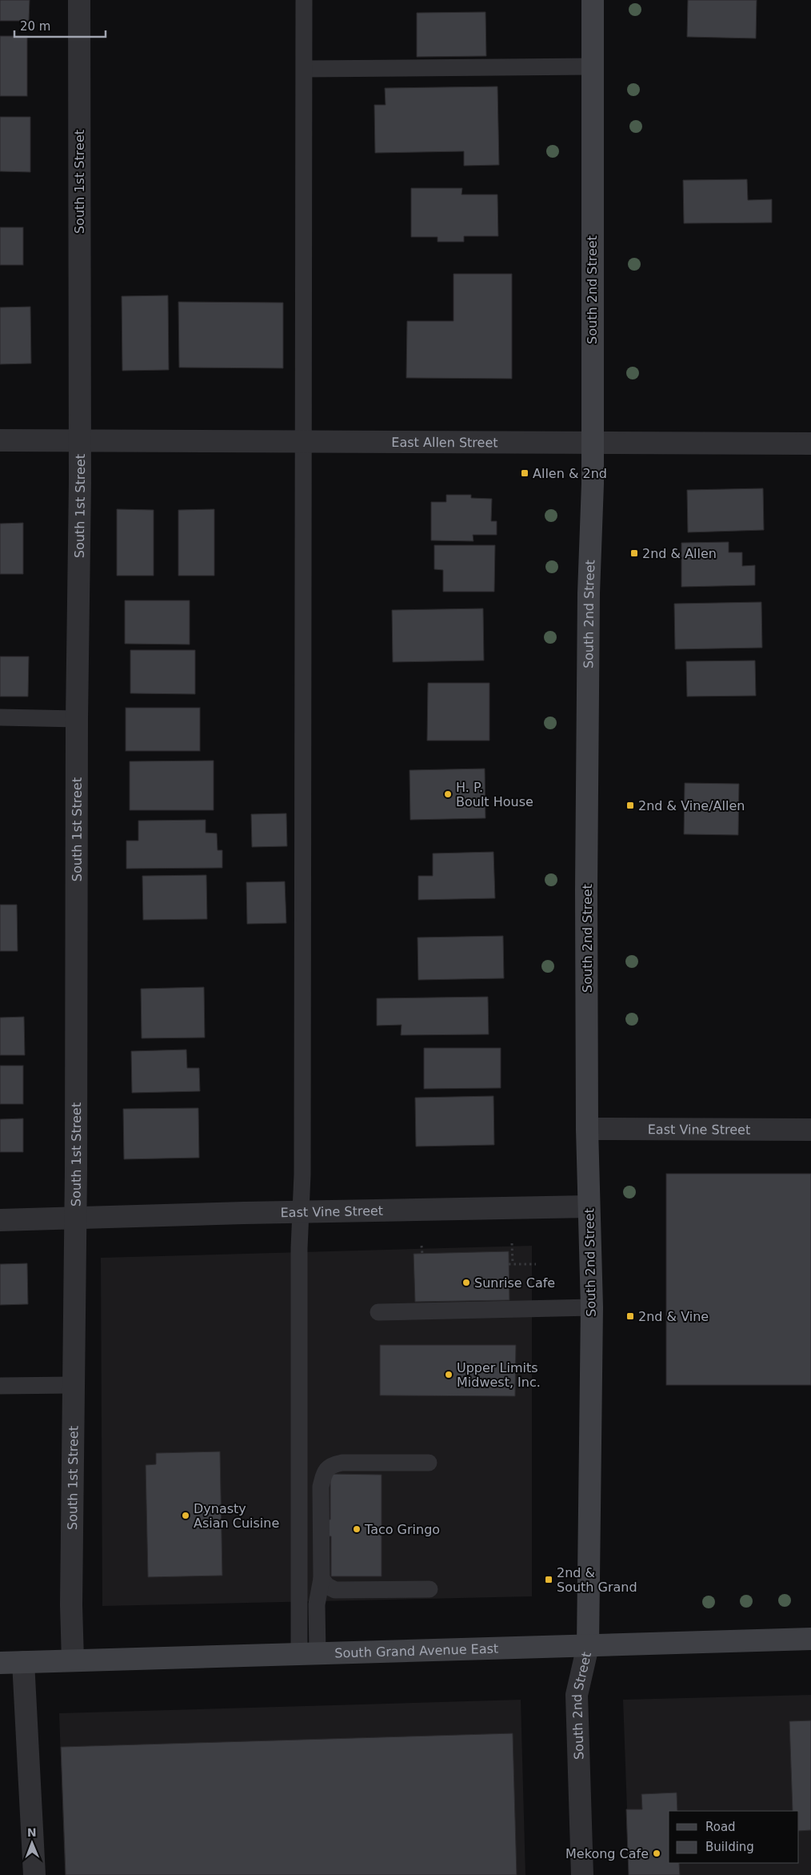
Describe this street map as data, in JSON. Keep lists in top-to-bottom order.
{
  "streets": {
    "main road": ["South 2nd Street", "South Grand Avenue East"],
    "street": ["South 1st Street", "East Allen Street", "East Vine Street"]
  },
  "crossings": [
    ["South 1st Street", "East Allen Street"],
    ["South 1st Street", "East Vine Street"],
    ["South 1st Street", "South Grand Avenue East"],
    ["South 2nd Street", "East Allen Street"],
    ["South 2nd Street", "East Vine Street"],
    ["South 2nd Street", "South Grand Avenue East"]
  ],
  "places": {
    "transit": [
      "Allen & 2nd",
      "2nd & Allen",
      "2nd & Vine/Allen",
      "2nd & Vine",
      "2nd & South Grand"
    ],
    "other": [
      "H. P. Boult House",
      "Sunrise Cafe",
      "Upper Limits Midwest, Inc.",
      "Dynasty Asian Cuisine",
      "Taco Gringo",
      "Mekong Cafe"
    ]
  },
  "legend": ["Road", "Building"],
  "scale_bar": "20 m",
  "north": "top"
}
